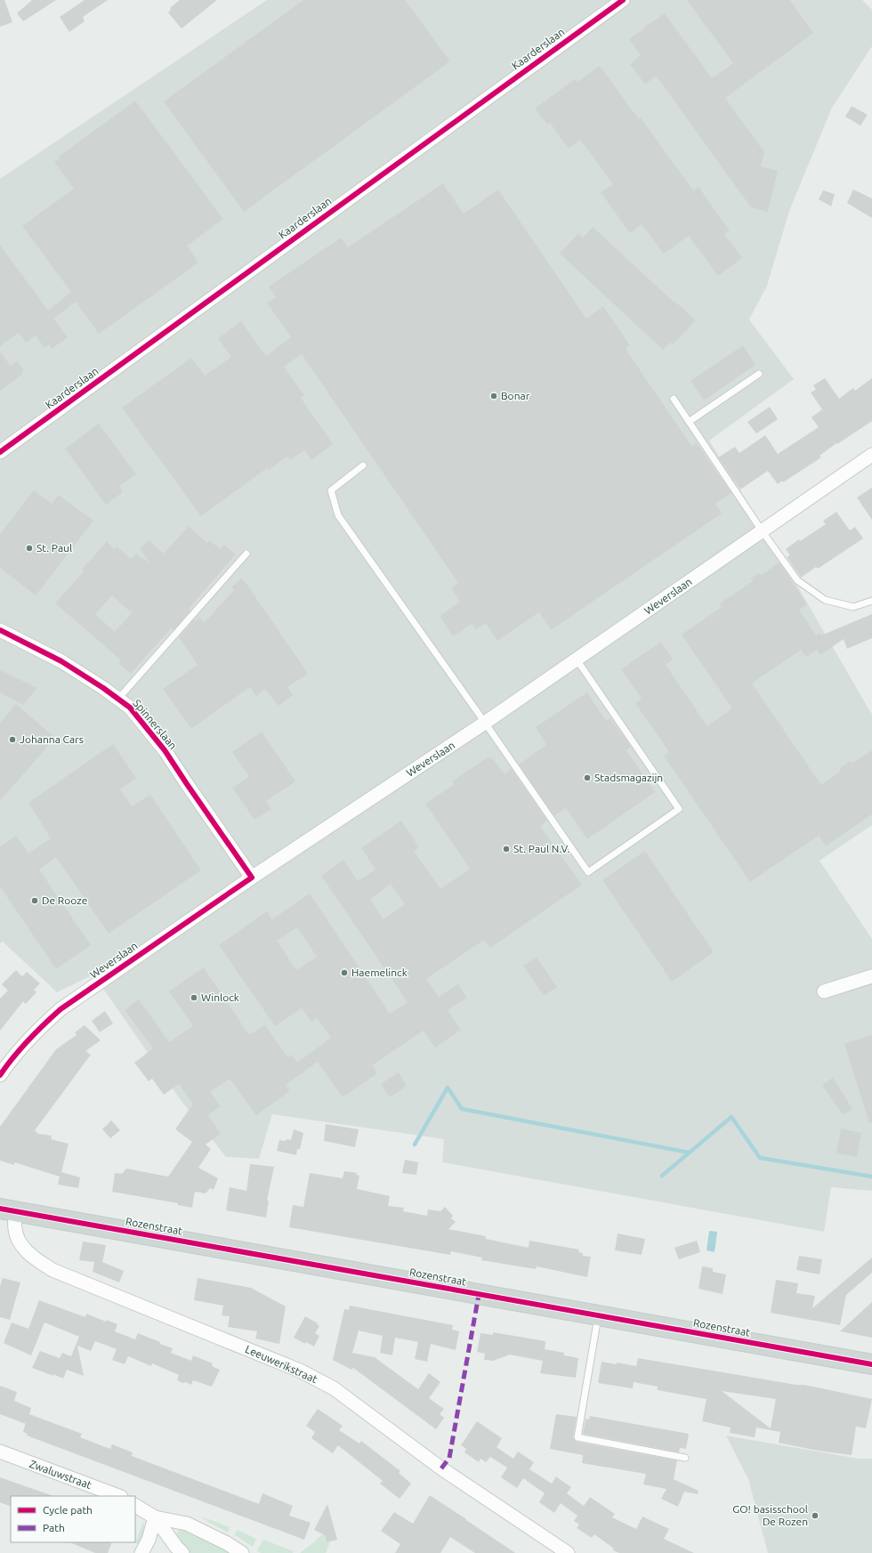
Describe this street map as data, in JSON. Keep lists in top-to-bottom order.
{
  "streets": {
    "main road": ["Rozenstraat"],
    "street": [
      "Kaarderslaan",
      "Weverslaan",
      "Spinnerslaan",
      "Leeuwerikstraat",
      "Zwaluwstraat"
    ]
  },
  "crossings": [
    ["Weverslaan", "Spinnerslaan"],
    ["Rozenstraat", "Leeuwerikstraat"]
  ],
  "places": [
    "Bonar",
    "St. Paul",
    "Johanna Cars",
    "Stadsmagazijn",
    "St. Paul N.V.",
    "De Rooze",
    "Haemelinck",
    "Winlock",
    "GO! basisschool De Rozen"
  ],
  "legend": ["Cycle path", "Path"]
}
